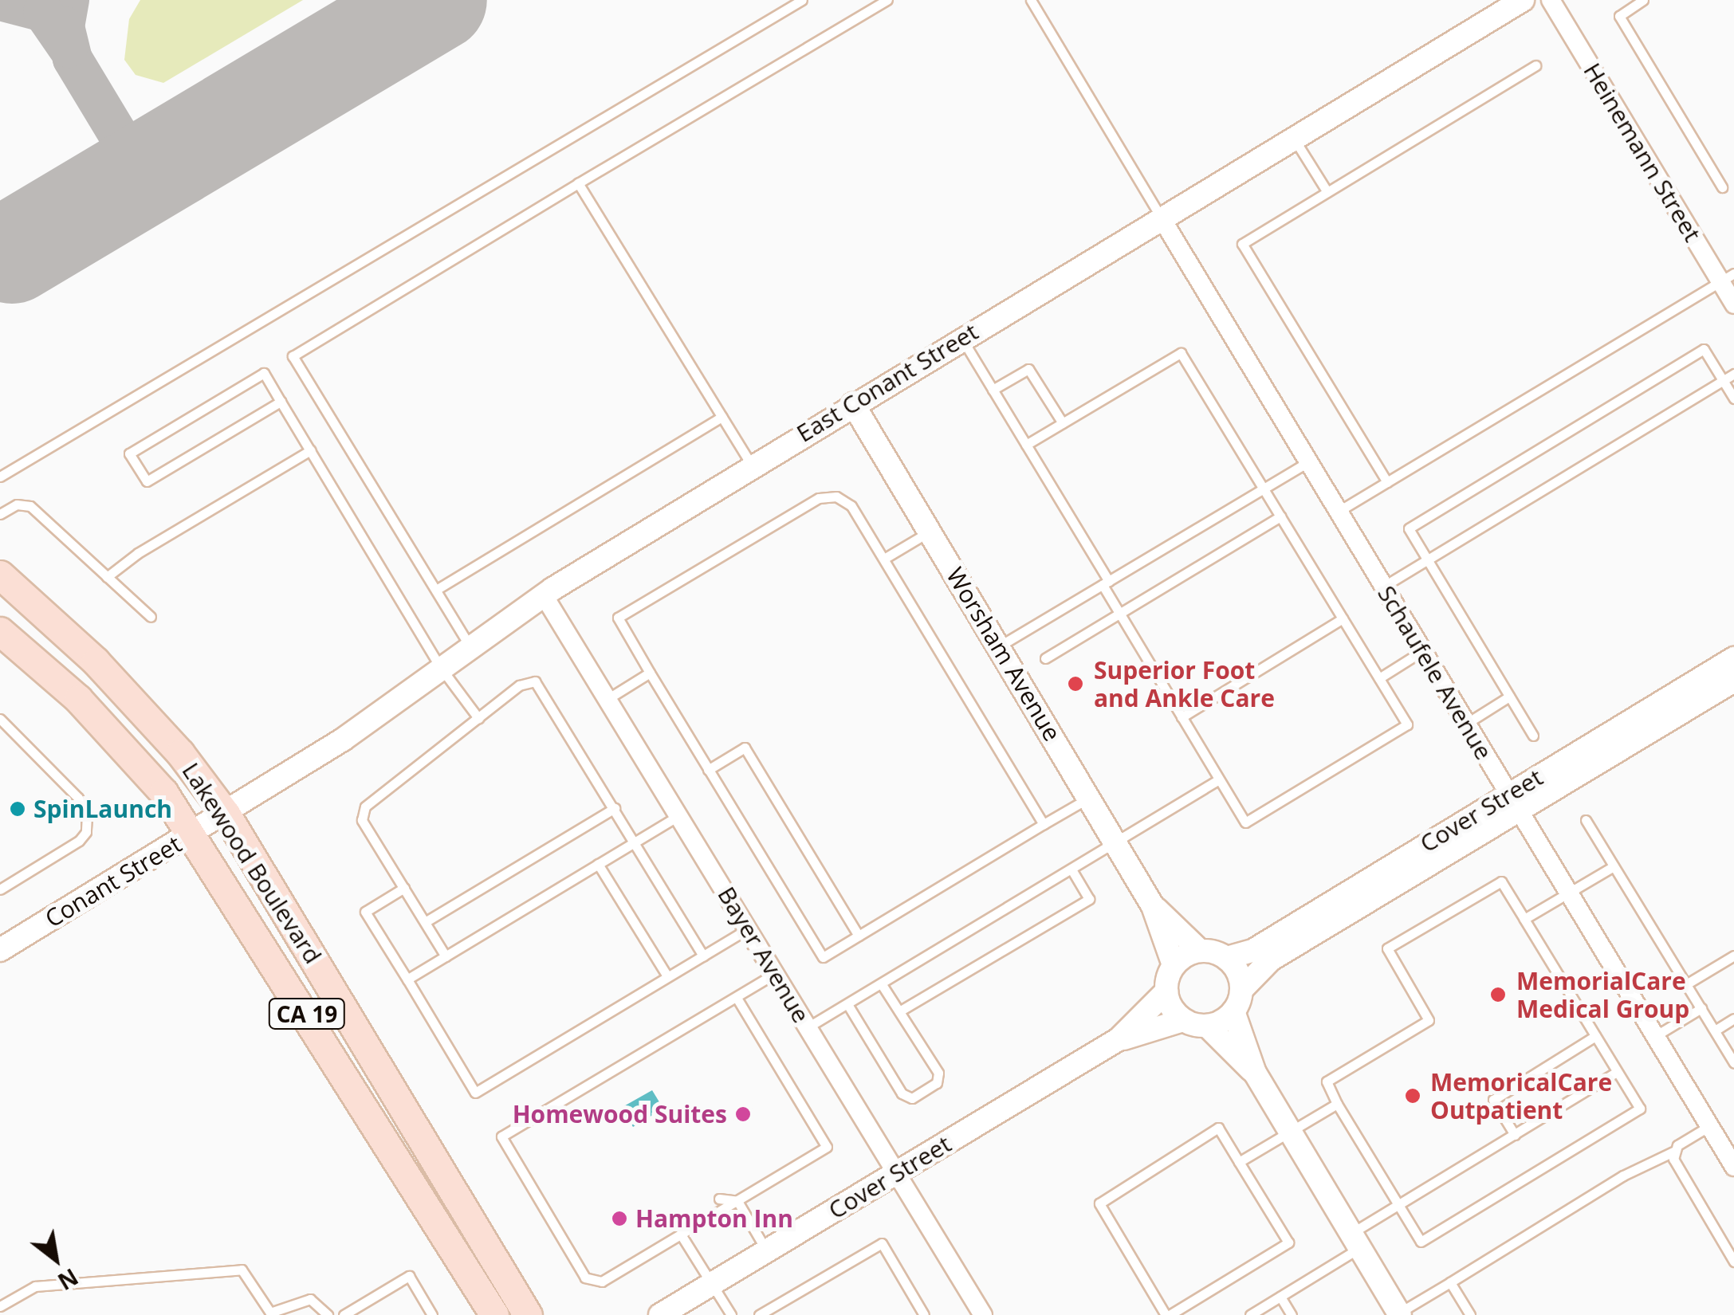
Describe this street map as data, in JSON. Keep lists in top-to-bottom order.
{
  "streets": {
    "main road": ["Lakewood Boulevard", "CA 19"],
    "street": [
      "Heinemann Street",
      "East Conant Street",
      "Worsham Avenue",
      "Schaufele Avenue",
      "Cover Street",
      "Conant Street",
      "Bayer Avenue"
    ]
  },
  "crossings": [
    ["East Conant Street", "Worsham Avenue"],
    ["East Conant Street", "Schaufele Avenue"],
    ["East Conant Street", "Conant Street"],
    ["East Conant Street", "Bayer Avenue"],
    ["Worsham Avenue", "Cover Street"],
    ["Schaufele Avenue", "Cover Street"],
    ["Cover Street", "Bayer Avenue"],
    ["Lakewood Boulevard", "Conant Street"]
  ],
  "places": [
    "Superior Foot and Ankle Care",
    "SpinLaunch",
    "MemorialCare Medical Group",
    "MemoricalCare Outpatient",
    "Homewood Suites",
    "Hampton Inn"
  ],
  "north": "bottom right"
}
